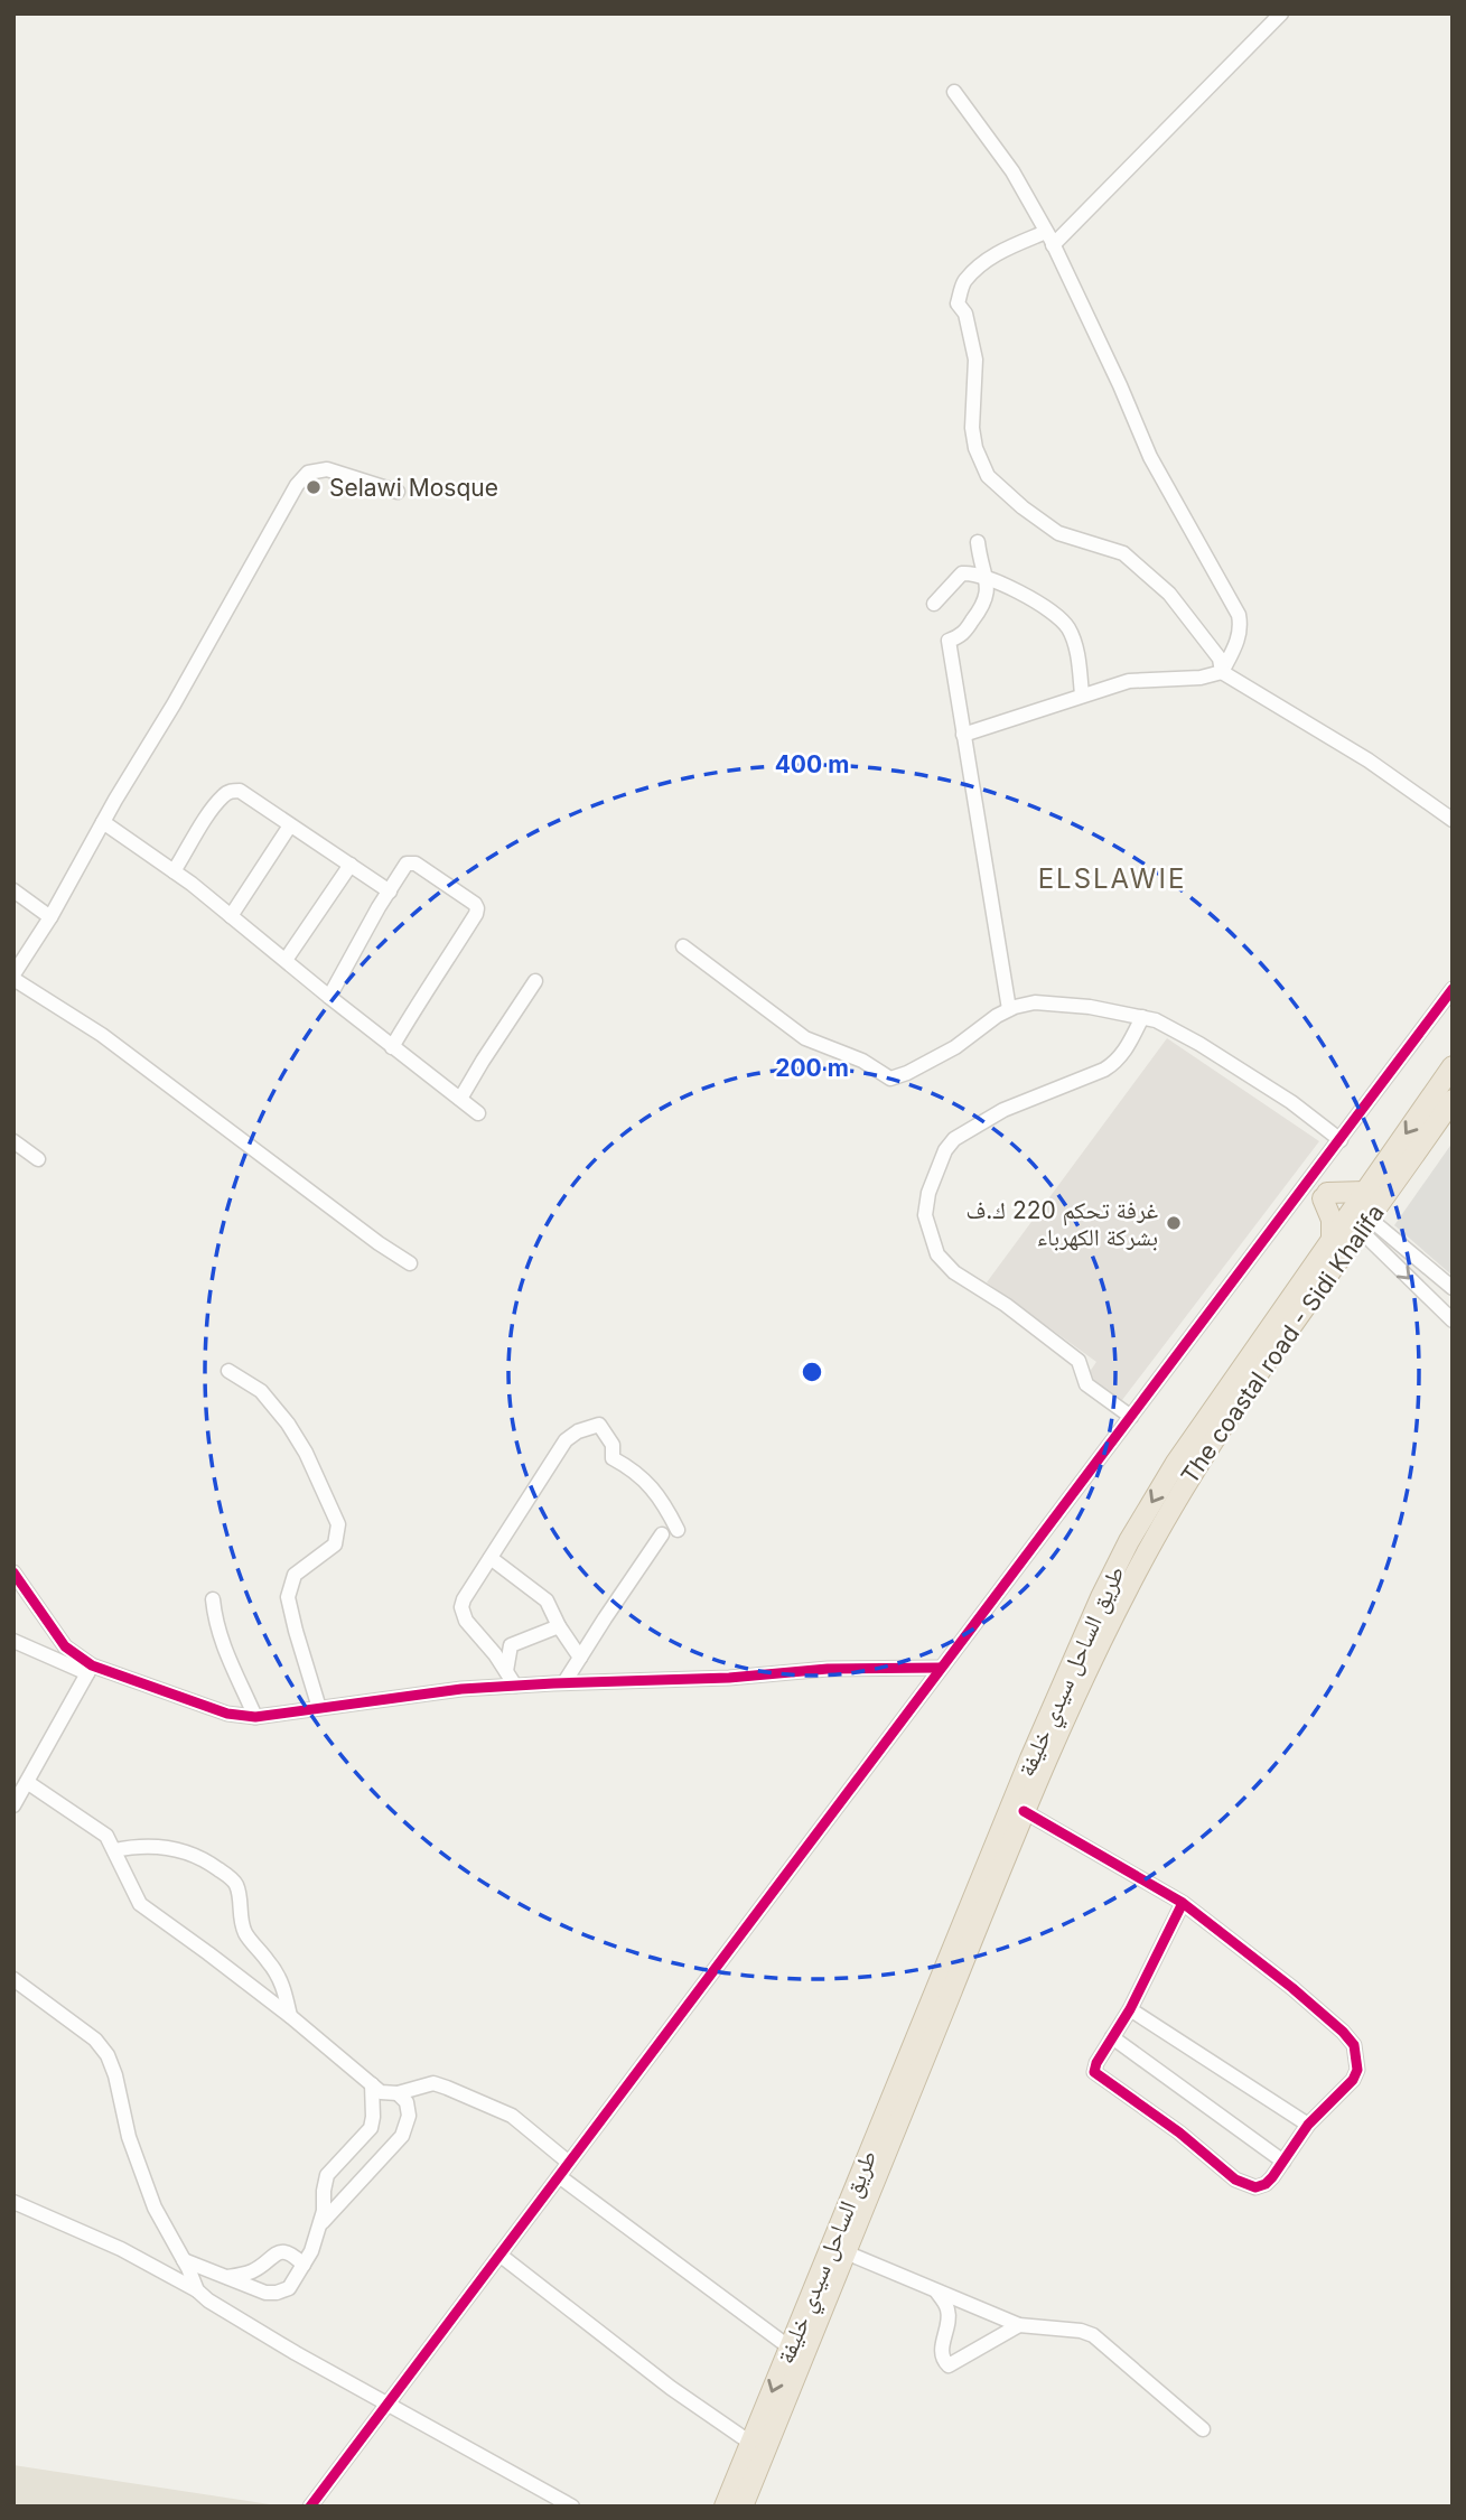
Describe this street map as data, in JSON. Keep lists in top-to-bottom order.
{
  "streets": {
    "highway": ["The coastal road - Sidi Khalifa", "طريق الساحل سيدي خليفة"]
  },
  "crossings": [
    ["The coastal road - Sidi Khalifa", "طريق الساحل سيدي خليفة"]
  ],
  "one_way": ["طريق الساحل سيدي خليفة"],
  "districts": ["ELSLAWIE"],
  "places": ["Selawi Mosque", "غرفة تحكم 220 ك.ف بشركة الكهرباء"],
  "rings": ["400 m", "200 m"]
}
